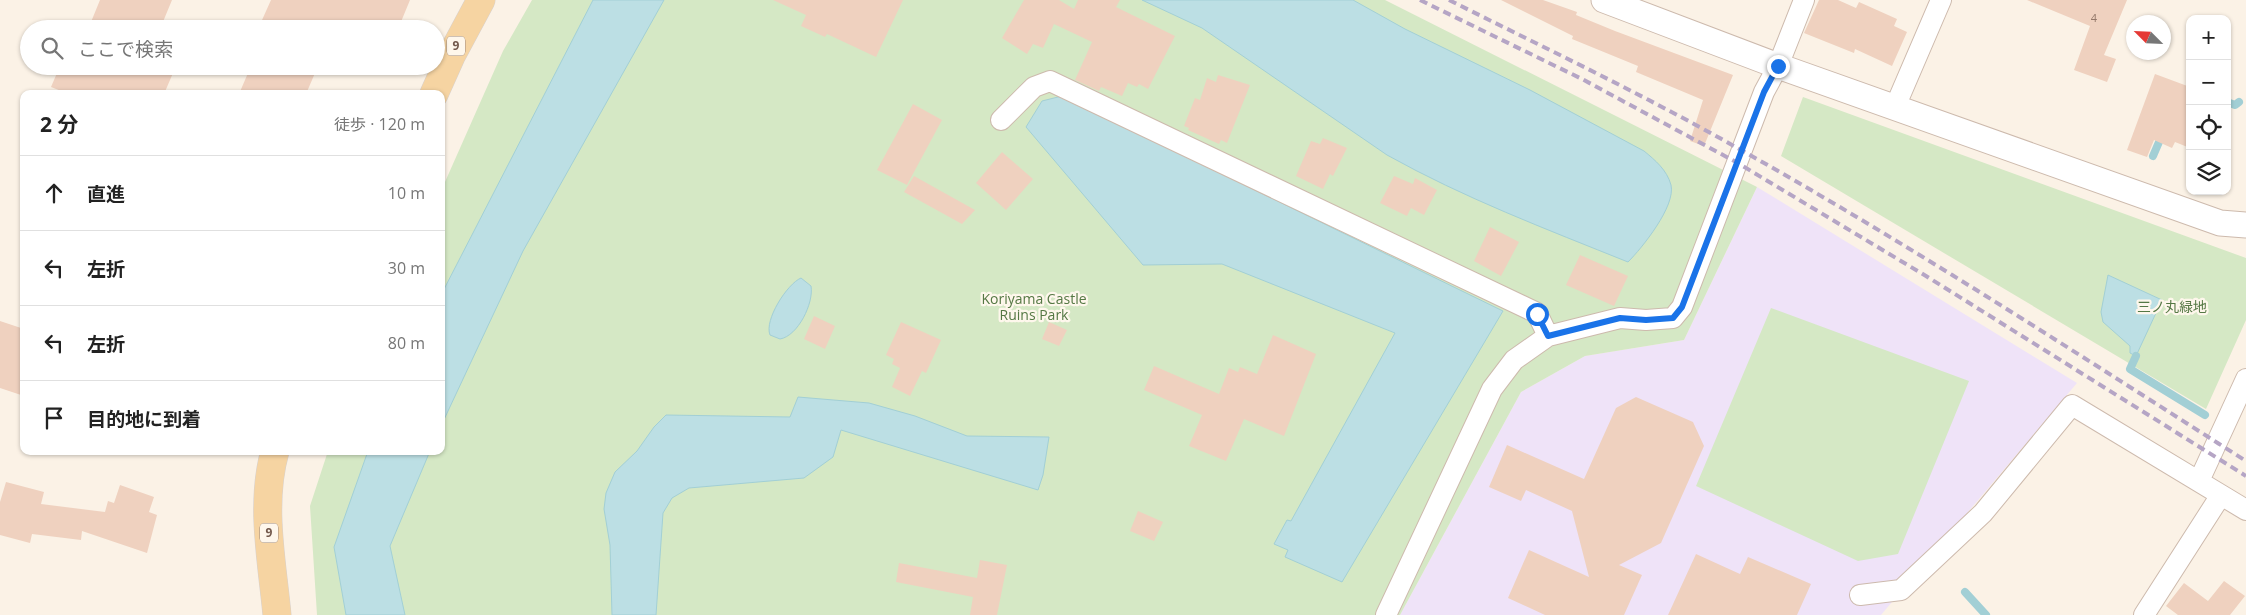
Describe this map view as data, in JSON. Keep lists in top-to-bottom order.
{
  "streets": {
    "main road": ["9"]
  },
  "parks": ["Koriyama Castle Ruins Park", "三ノ丸緑地"],
  "house_numbers": ["4"],
  "north": "top left",
  "page": {
    "map_buttons": ["+", "−"],
    "search": "ここで検索",
    "heading": ["2 分", "徒歩 · 120 m"],
    "list": [
      ["直進", "10 m"],
      ["左折", "30 m"],
      ["左折", "80 m"],
      "目的地に到着"
    ]
  }
}
